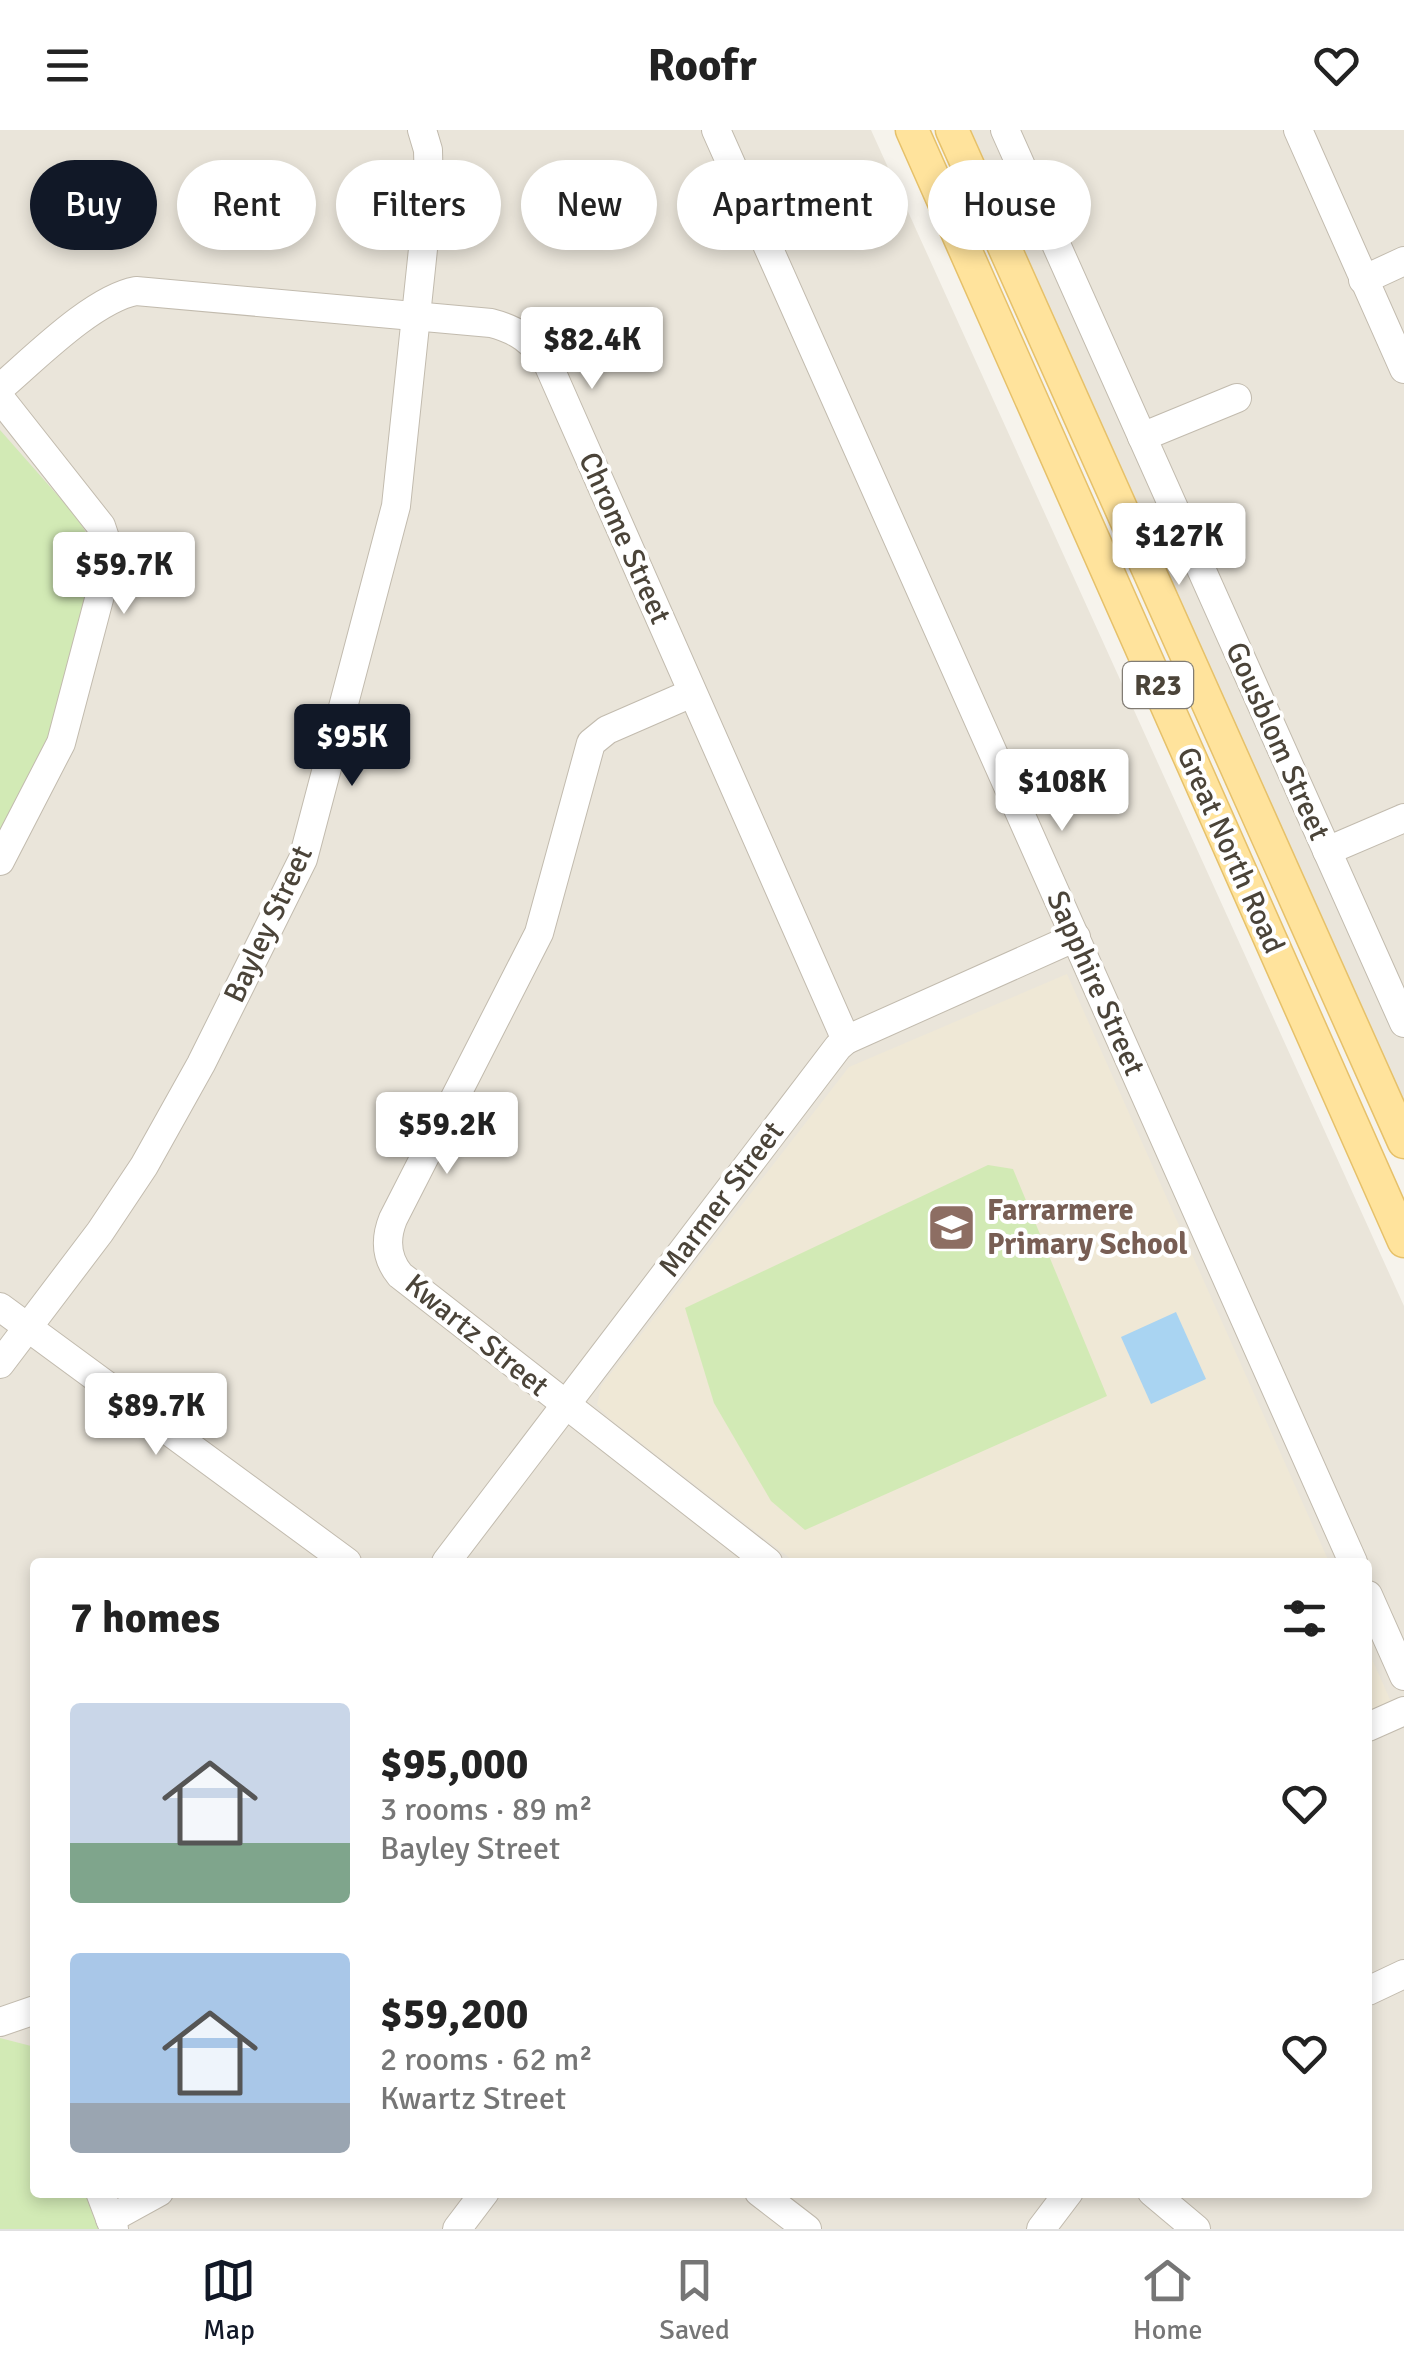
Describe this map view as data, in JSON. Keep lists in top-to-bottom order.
{
  "streets": {
    "main road": ["R23", "Great North Road"],
    "street": [
      "Chrome Street",
      "Gousblom Street",
      "Bayley Street",
      "Sapphire Street",
      "Marmer Street",
      "Kwartz Street"
    ]
  },
  "crossings": [
    ["Chrome Street", "Bayley Street"],
    ["Chrome Street", "Marmer Street"],
    ["Chrome Street", "Kwartz Street"],
    ["Sapphire Street", "Marmer Street"],
    ["Marmer Street", "Kwartz Street"]
  ],
  "places": {
    "school or university": ["Farrarmere Primary School"]
  },
  "page": {
    "header": "Roofr",
    "chip": [
      "Buy",
      "Rent",
      "Filters",
      "New",
      "Apartment",
      "House"
    ],
    "price": [
      "$82.4K",
      "$127K",
      "$59.7K",
      "$95K",
      "$108K",
      "$59.2K",
      "$89.7K"
    ],
    "heading": "7 homes",
    "list": [
      {
        "name": "$95,000",
        "note": "3 rooms · 89 m² · Bayley Street"
      },
      {
        "name": "$59,200",
        "note": "2 rooms · 62 m² · Kwartz Street"
      }
    ],
    "tabs": ["Map", "Saved", "Home"]
  }
}
